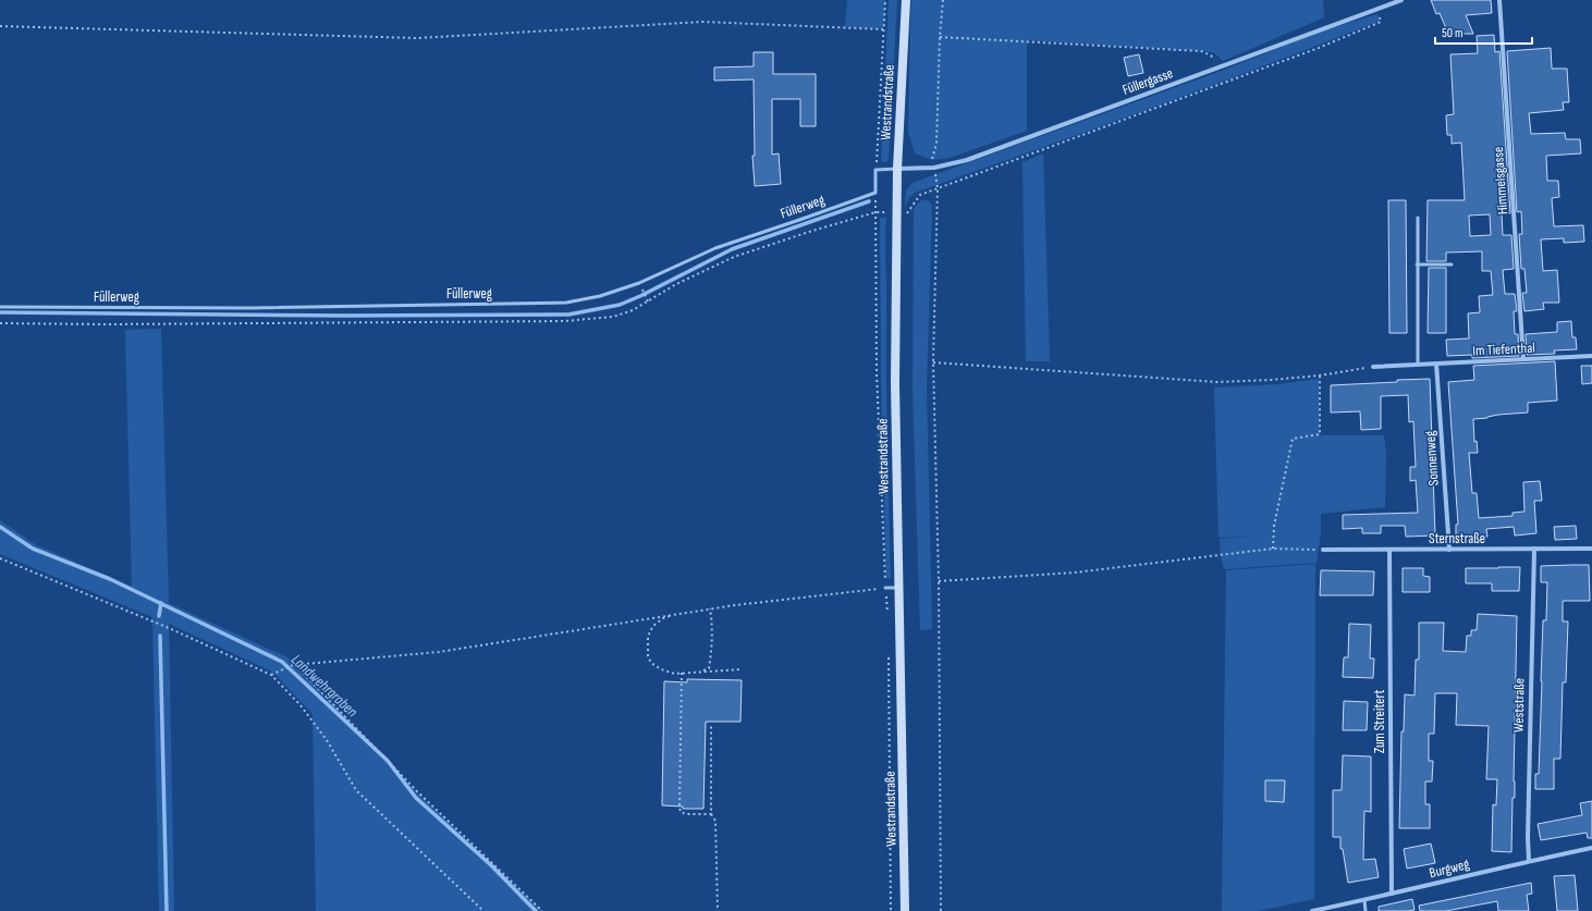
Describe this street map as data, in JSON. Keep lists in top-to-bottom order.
{
  "streets": {
    "main road": ["Westrandstraße"],
    "street": [
      "Füllergasse",
      "Himmelsgasse",
      "Im Tiefenthal",
      "Sonnenweg",
      "Sternstraße",
      "Weststraße",
      "Zum Streitert",
      "Burgweg"
    ],
    "lane": ["Füllerweg"]
  },
  "crossings": [
    ["Füllergasse", "Westrandstraße"],
    ["Himmelsgasse", "Im Tiefenthal"],
    ["Im Tiefenthal", "Sonnenweg"],
    ["Sonnenweg", "Sternstraße"],
    ["Sternstraße", "Weststraße"],
    ["Sternstraße", "Zum Streitert"],
    ["Weststraße", "Burgweg"],
    ["Zum Streitert", "Burgweg"]
  ],
  "water": ["Landwehrgraben"],
  "scale_bar": "50 m"
}
